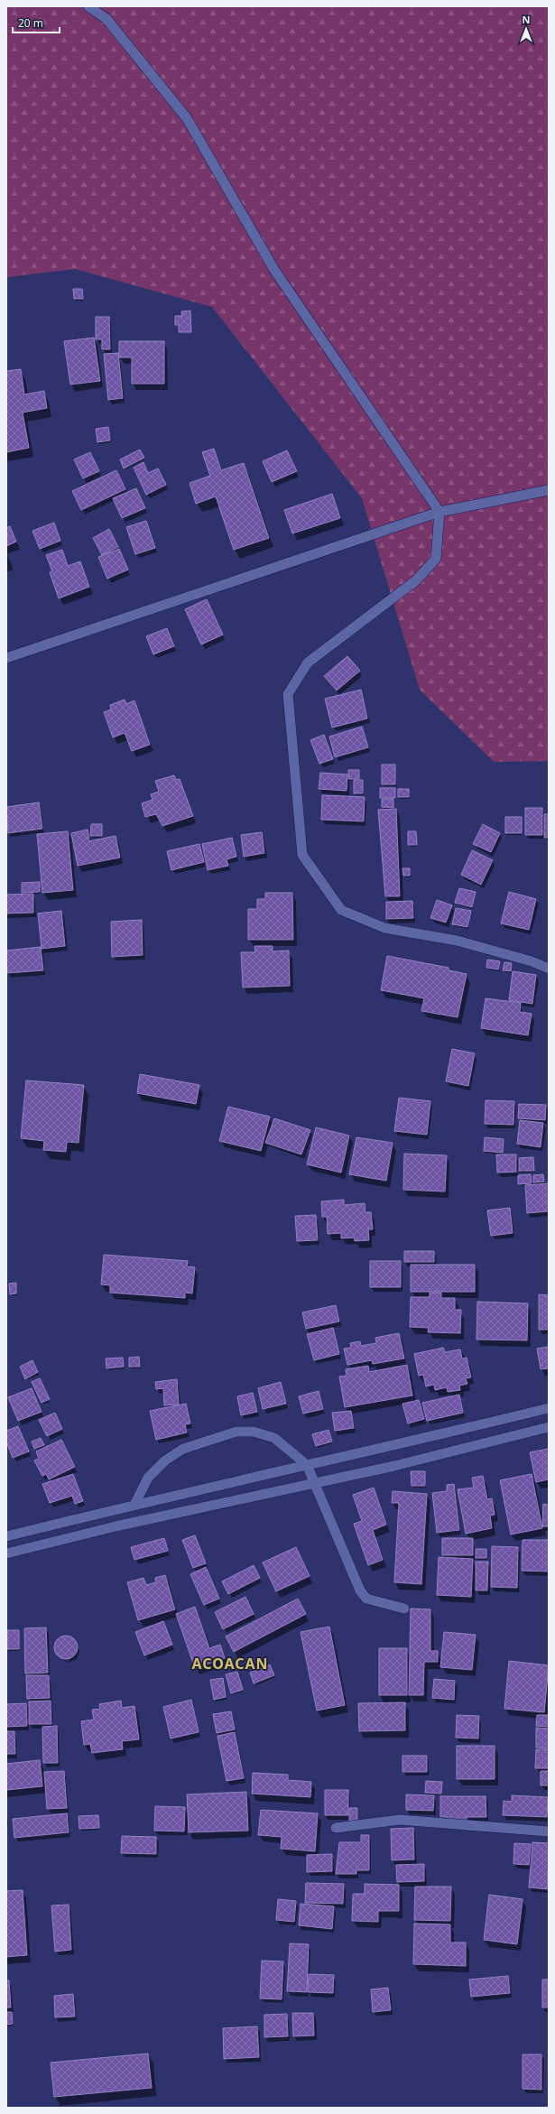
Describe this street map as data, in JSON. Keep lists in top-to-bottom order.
{
  "districts": ["ACOACAN"],
  "scale_bar": "20 m",
  "north": "top"
}
